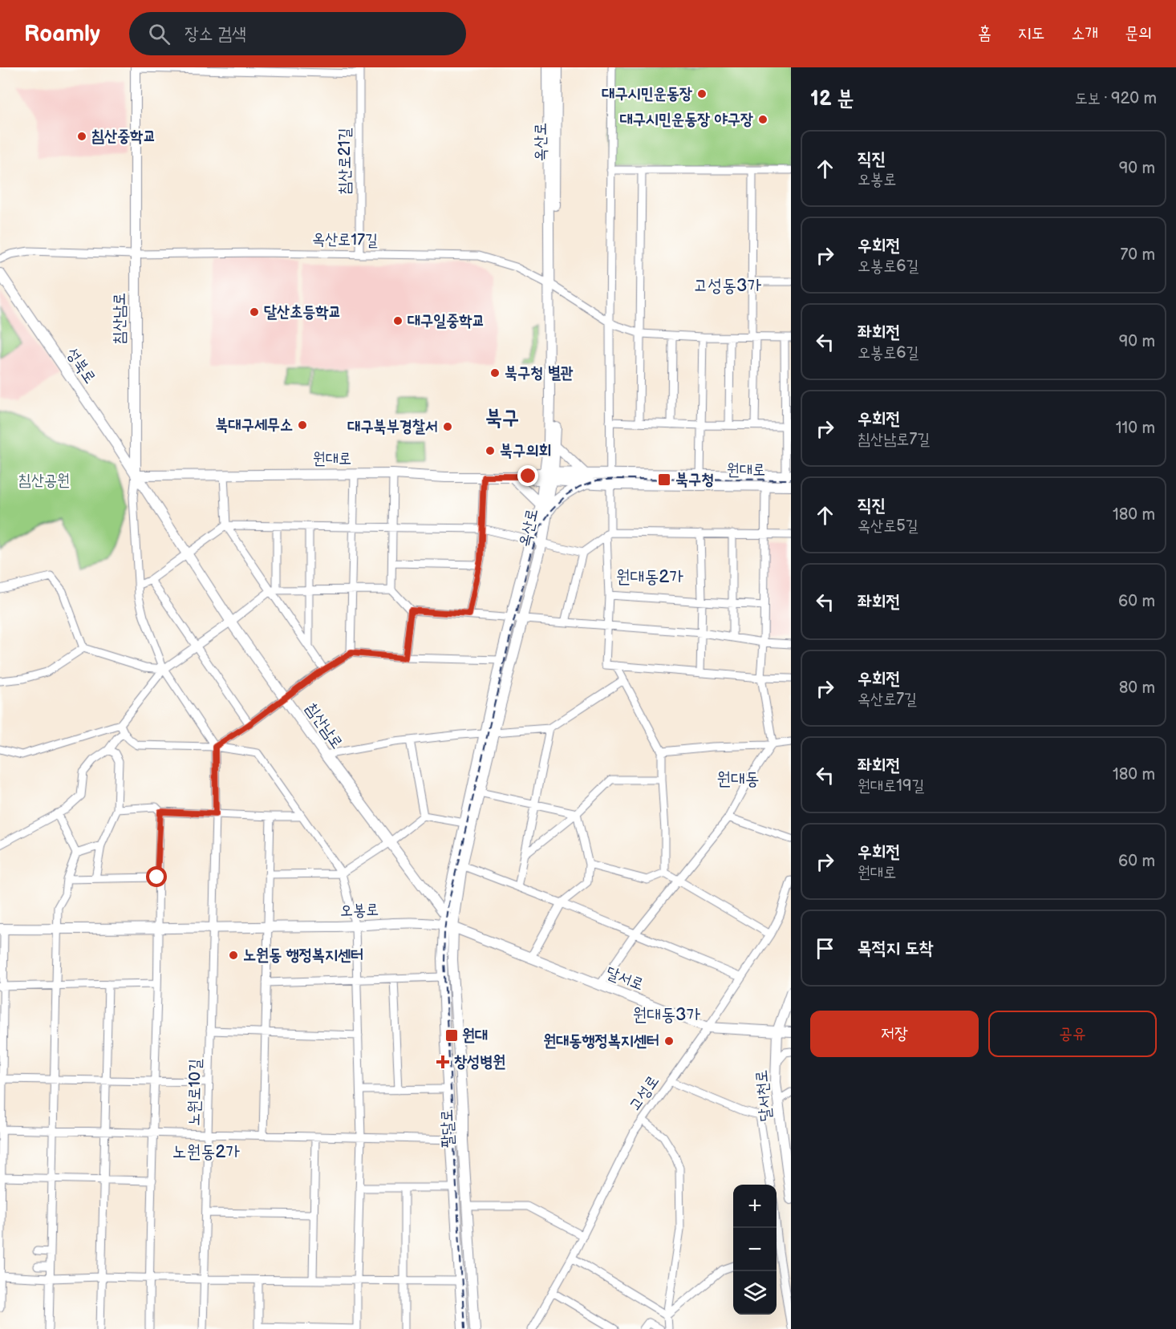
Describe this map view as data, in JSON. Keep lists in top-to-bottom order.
{
  "streets": {
    "main road": [
      "옥산로",
      "침산남로",
      "성북로",
      "원대로",
      "오봉로",
      "달서로",
      "달서천로",
      "팔달로"
    ],
    "street": [
      "침산로21길",
      "옥산로17길",
      "노원로10길",
      "고성로"
    ]
  },
  "crossings": [
    ["옥산로", "옥산로17길"],
    ["옥산로", "침산남로"],
    ["옥산로", "원대로"],
    ["옥산로", "오봉로"],
    ["옥산로", "달서로"],
    ["옥산로", "팔달로"],
    ["침산로21길", "옥산로17길"],
    ["침산로21길", "침산남로"],
    ["옥산로17길", "침산남로"],
    ["침산남로", "성북로"],
    ["침산남로", "원대로"],
    ["침산남로", "오봉로"],
    ["침산남로", "달서로"],
    ["침산남로", "팔달로"],
    ["성북로", "원대로"],
    ["오봉로", "달서로"],
    ["오봉로", "노원로10길"],
    ["오봉로", "팔달로"],
    ["달서로", "고성로"],
    ["달서로", "달서천로"],
    ["달서로", "팔달로"]
  ],
  "districts": [
    "고성동3가",
    "북구",
    "원대동2가",
    "원대동",
    "원대동3가",
    "노원동2가"
  ],
  "parks": ["침산공원"],
  "places": {
    "other": [
      "대구시민운동장",
      "대구시민운동장 야구장",
      "침산중학교",
      "달산초등학교",
      "대구일중학교",
      "북구청 별관",
      "북대구세무소",
      "대구북부경찰서",
      "북구의회",
      "노원동 행정복지센터",
      "원대동행정복지센터"
    ],
    "transit": ["북구청", "원대"],
    "health": ["창성병원"]
  },
  "page": {
    "header": "Roamly",
    "search": "장소 검색",
    "nav": [
      "홈",
      "지도",
      "소개",
      "문의"
    ],
    "heading": ["12 분", "도보 · 920 m"],
    "list": [
      ["직진", "오봉로", "90 m"],
      ["우회전", "오봉로6길", "70 m"],
      ["좌회전", "오봉로6길", "90 m"],
      ["우회전", "침산남로7길", "110 m"],
      ["직진", "옥산로5길", "180 m"],
      ["좌회전", "60 m"],
      ["우회전", "옥산로7길", "80 m"],
      ["좌회전", "원대로19길", "180 m"],
      ["우회전", "원대로", "60 m"],
      "목적지 도착"
    ],
    "buttons": ["저장", "공유"],
    "map_buttons": ["+", "−"]
  }
}
